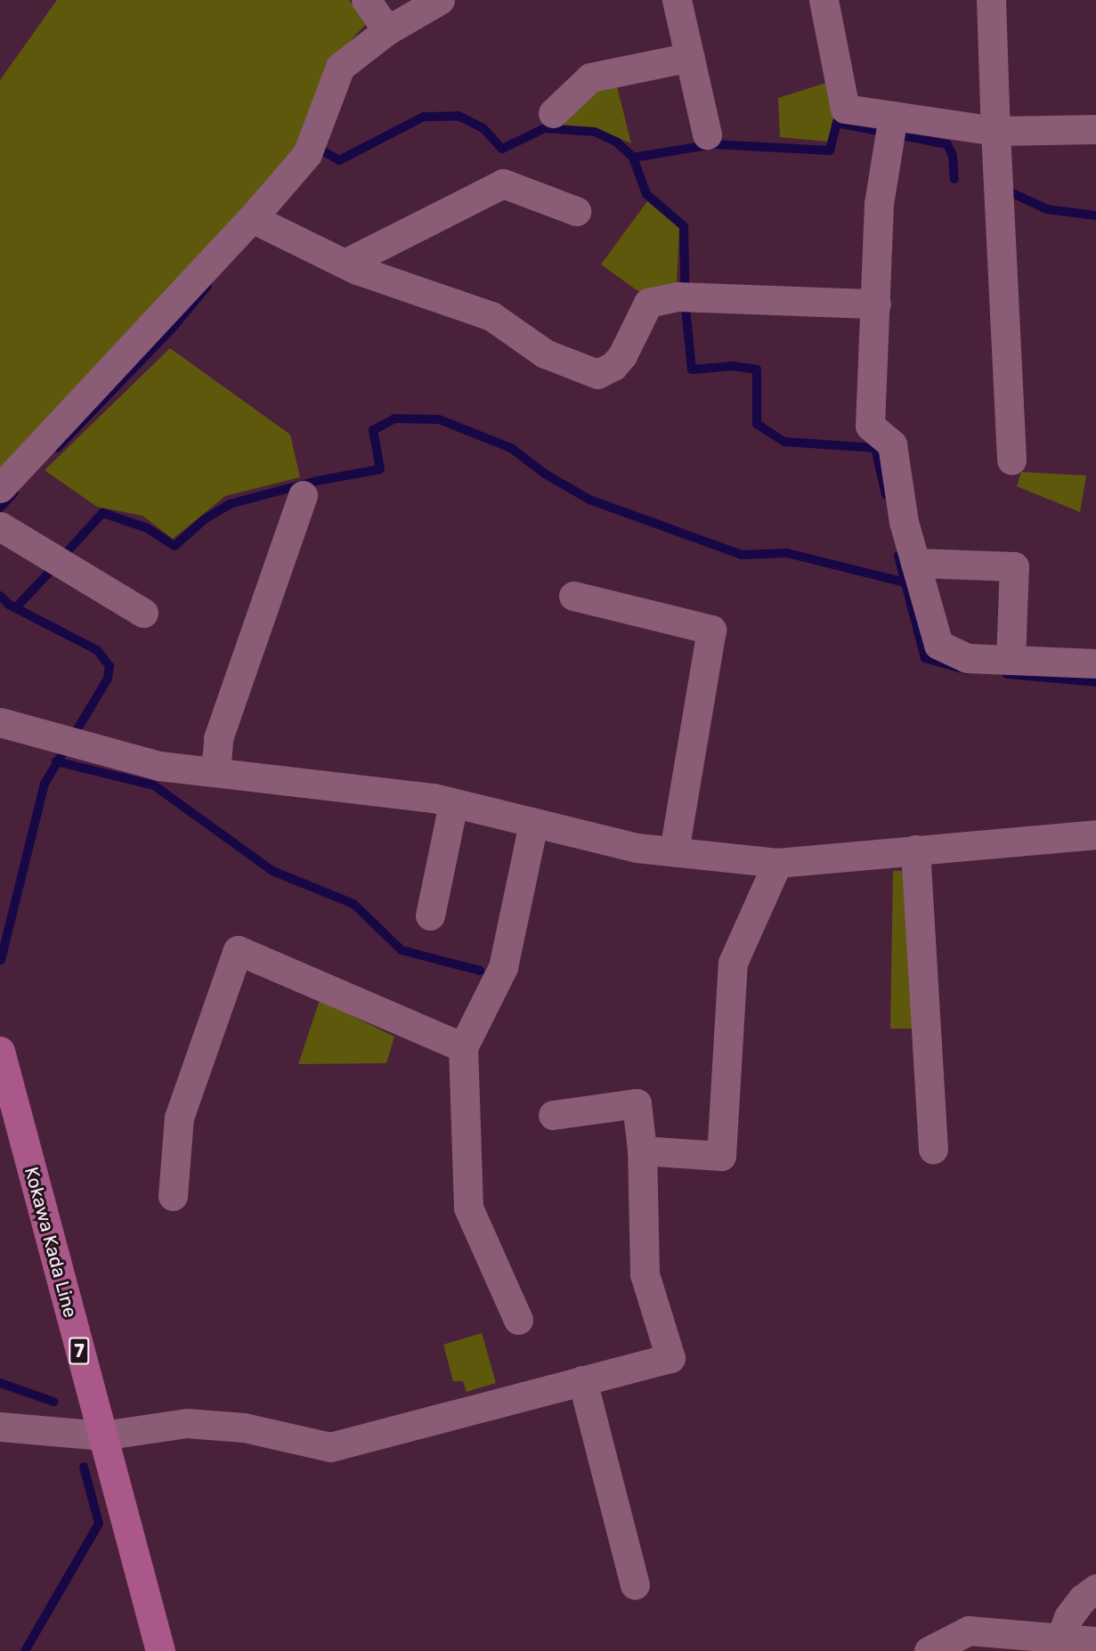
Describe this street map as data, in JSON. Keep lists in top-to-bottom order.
{
  "streets": {
    "main road": ["Kokawa Kada Line", "7"]
  }
}
